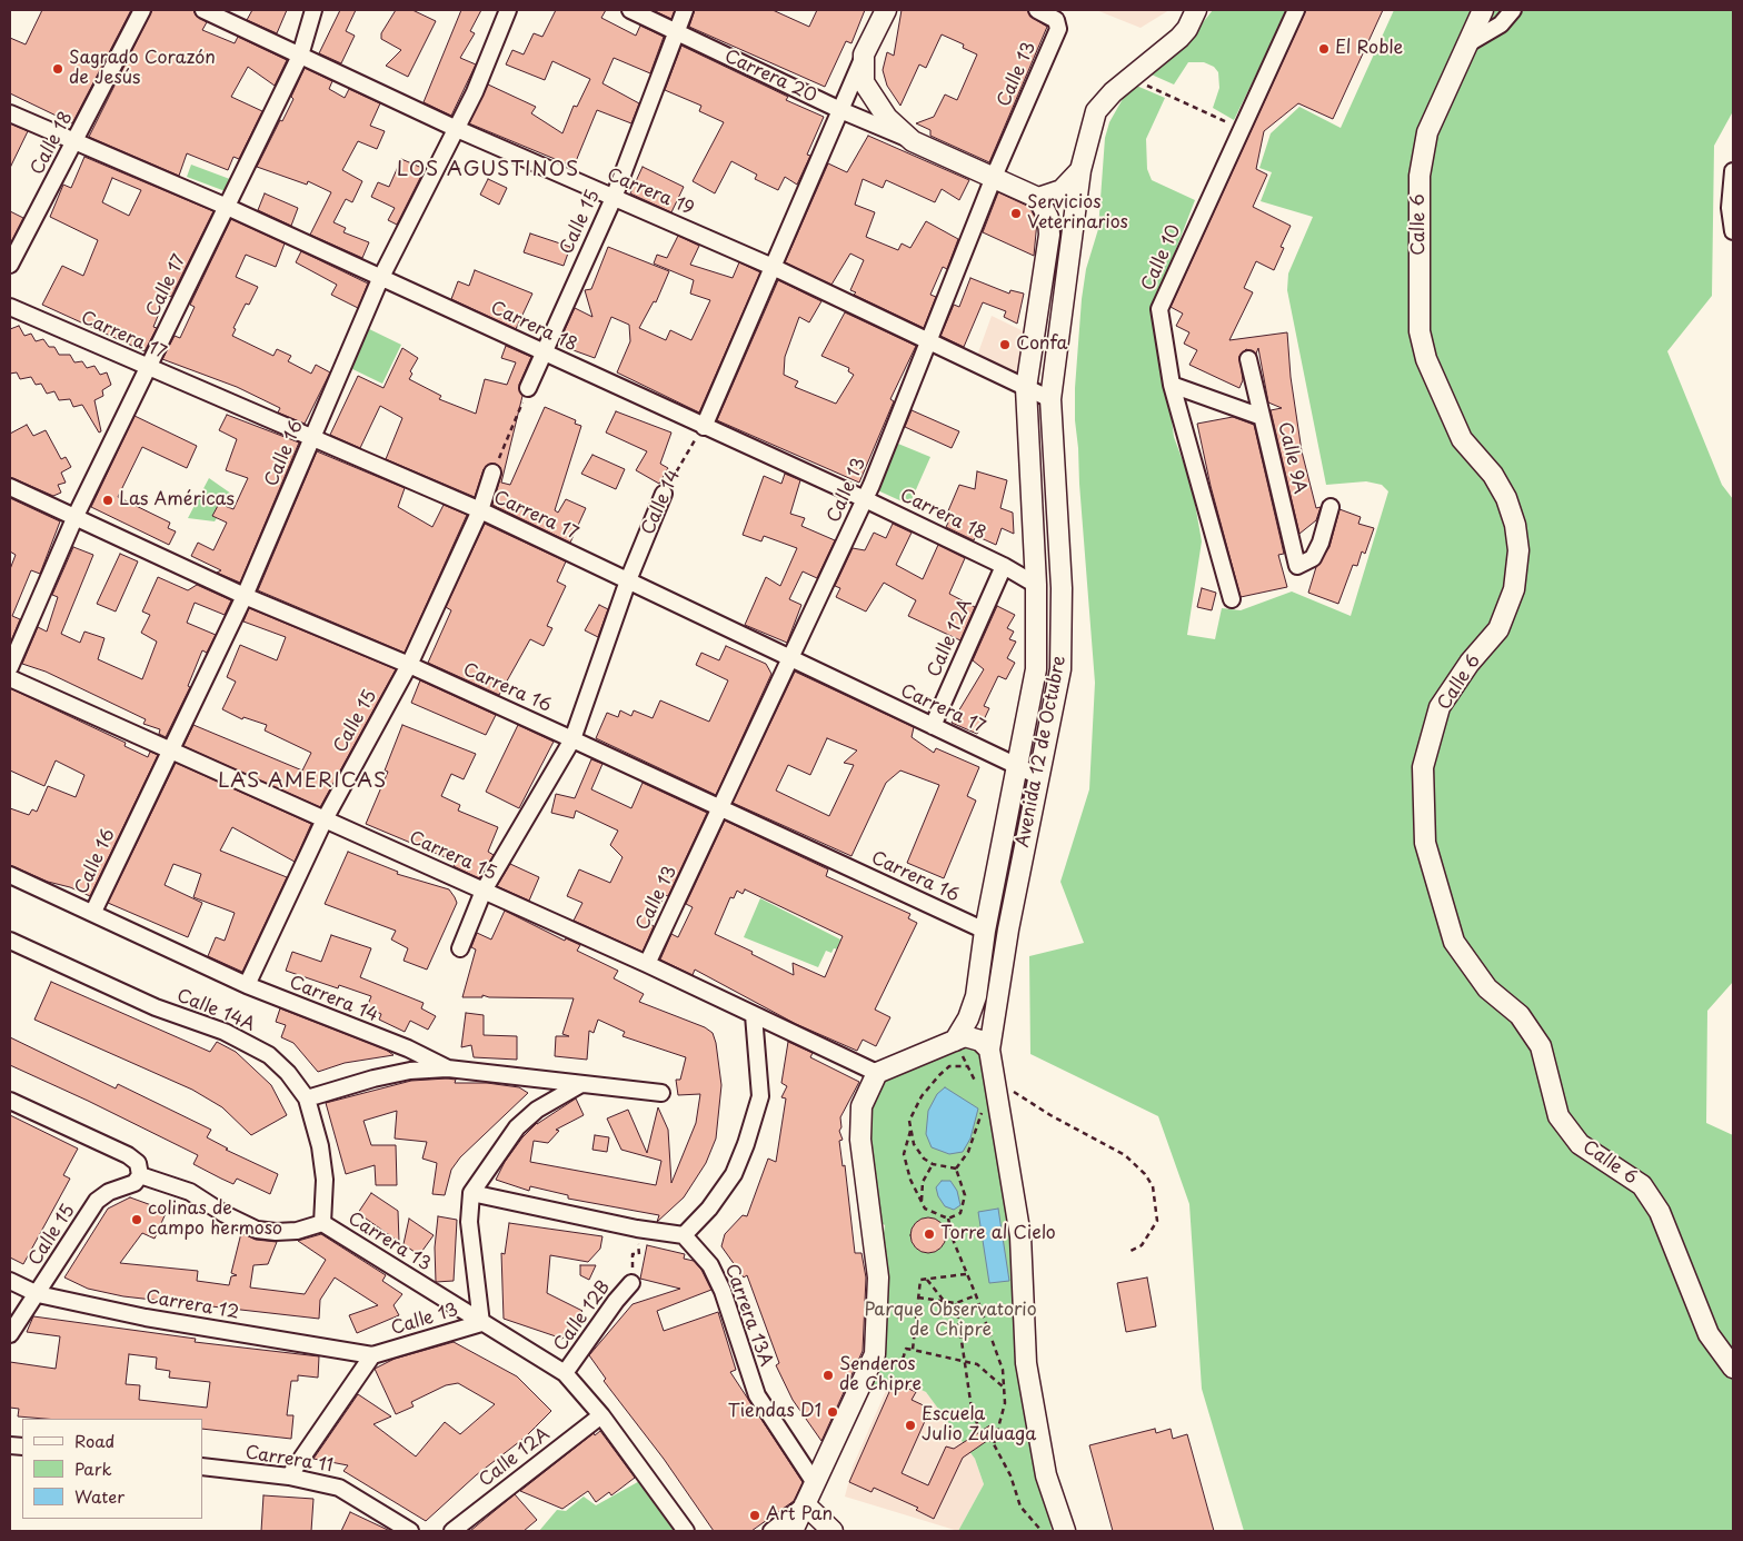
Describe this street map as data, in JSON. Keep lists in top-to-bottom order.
{
  "streets": {
    "main road": ["Carrera 20", "Calle 6", "Avenida 12 de Octubre"],
    "street": [
      "Calle 13",
      "Calle 18",
      "Carrera 19",
      "Calle 15",
      "Calle 10",
      "Calle 17",
      "Carrera 18",
      "Carrera 17",
      "Calle 16",
      "Calle 9A",
      "Calle 14",
      "Calle 12A",
      "Carrera 16",
      "Carrera 15",
      "Carrera 14",
      "Calle 14A",
      "Carrera 13",
      "Carrera 12",
      "Carrera 13A",
      "Calle 12B",
      "Carrera 11"
    ]
  },
  "crossings": [
    ["Calle 13", "Carrera 20"],
    ["Calle 13", "Carrera 19"],
    ["Calle 13", "Carrera 18"],
    ["Calle 13", "Carrera 17"],
    ["Calle 13", "Carrera 16"],
    ["Calle 13", "Carrera 15"],
    ["Calle 13", "Carrera 13"],
    ["Calle 13", "Carrera 12"],
    ["Calle 13", "Carrera 11"],
    ["Carrera 20", "Calle 15"],
    ["Carrera 20", "Avenida 12 de Octubre"],
    ["Calle 18", "Carrera 18"],
    ["Carrera 19", "Calle 15"],
    ["Carrera 19", "Calle 17"],
    ["Carrera 19", "Calle 16"],
    ["Carrera 19", "Avenida 12 de Octubre"],
    ["Calle 15", "Carrera 18"],
    ["Calle 15", "Carrera 17"],
    ["Calle 15", "Carrera 16"],
    ["Calle 15", "Carrera 15"],
    ["Calle 15", "Carrera 14"],
    ["Calle 15", "Carrera 13"],
    ["Calle 15", "Carrera 12"],
    ["Calle 17", "Carrera 18"],
    ["Calle 17", "Carrera 17"],
    ["Calle 17", "Carrera 16"],
    ["Carrera 18", "Calle 16"],
    ["Carrera 18", "Calle 14"],
    ["Carrera 18", "Calle 12A"],
    ["Carrera 18", "Avenida 12 de Octubre"],
    ["Carrera 17", "Calle 16"],
    ["Carrera 17", "Calle 14"],
    ["Carrera 17", "Calle 12A"],
    ["Carrera 17", "Avenida 12 de Octubre"],
    ["Calle 16", "Carrera 16"],
    ["Calle 16", "Carrera 15"],
    ["Calle 16", "Carrera 14"],
    ["Calle 14", "Carrera 16"],
    ["Calle 14", "Carrera 15"],
    ["Calle 12A", "Carrera 13"],
    ["Carrera 16", "Avenida 12 de Octubre"],
    ["Calle 14A", "Carrera 13"],
    ["Carrera 13", "Calle 12B"]
  ],
  "districts": ["LOS AGUSTINOS", "LAS AMERICAS"],
  "parks": ["Parque Observatorio de Chipre"],
  "places": [
    "El Roble",
    "Sagrado Corazón de Jesús",
    "Servicios Veterinarios",
    "Confa",
    "Las Américas",
    "colinas de campo hermoso",
    "Torre al Cielo",
    "Senderos de Chipre",
    "Tiendas D1",
    "Escuela Julio Zuluaga",
    "Art Pan"
  ],
  "legend": ["Road", "Park", "Water"]
}
